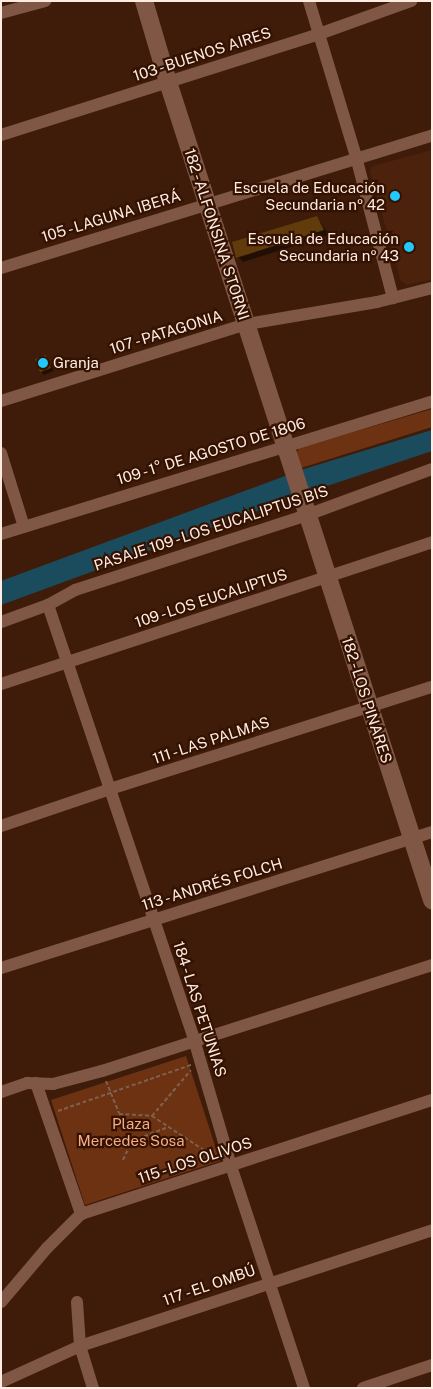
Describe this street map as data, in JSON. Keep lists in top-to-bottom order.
{
  "streets": {
    "street": [
      "103 - BUENOS AIRES",
      "105 - LAGUNA IBERÁ",
      "182 - ALFONSINA STORNI",
      "107 - PATAGONIA",
      "109 - 1° DE AGOSTO DE 1806",
      "PASAJE 109 - LOS EUCALIPTUS BIS",
      "109 - LOS EUCALIPTUS",
      "182 - LOS PINARES",
      "111 - LAS PALMAS",
      "113 - ANDRÉS FOLCH",
      "184 - LAS PETUNIAS",
      "115 - LOS OLIVOS",
      "117 - EL OMBÚ"
    ]
  },
  "crossings": [
    ["103 - BUENOS AIRES", "182 - ALFONSINA STORNI"],
    ["105 - LAGUNA IBERÁ", "182 - ALFONSINA STORNI"],
    ["182 - ALFONSINA STORNI", "107 - PATAGONIA"],
    ["182 - ALFONSINA STORNI", "109 - 1° DE AGOSTO DE 1806"],
    ["182 - ALFONSINA STORNI", "PASAJE 109 - LOS EUCALIPTUS BIS"],
    ["182 - ALFONSINA STORNI", "182 - LOS PINARES"],
    ["PASAJE 109 - LOS EUCALIPTUS BIS", "182 - LOS PINARES"],
    ["PASAJE 109 - LOS EUCALIPTUS BIS", "184 - LAS PETUNIAS"],
    ["109 - LOS EUCALIPTUS", "182 - LOS PINARES"],
    ["109 - LOS EUCALIPTUS", "184 - LAS PETUNIAS"],
    ["182 - LOS PINARES", "111 - LAS PALMAS"],
    ["182 - LOS PINARES", "113 - ANDRÉS FOLCH"],
    ["111 - LAS PALMAS", "184 - LAS PETUNIAS"],
    ["113 - ANDRÉS FOLCH", "184 - LAS PETUNIAS"],
    ["184 - LAS PETUNIAS", "115 - LOS OLIVOS"],
    ["184 - LAS PETUNIAS", "117 - EL OMBÚ"]
  ],
  "parks": ["Plaza Mercedes Sosa"],
  "places": ["Escuela de Educación Secundaria nº 42", "Escuela de Educación Secundaria nº 43", "Granja"]
}
